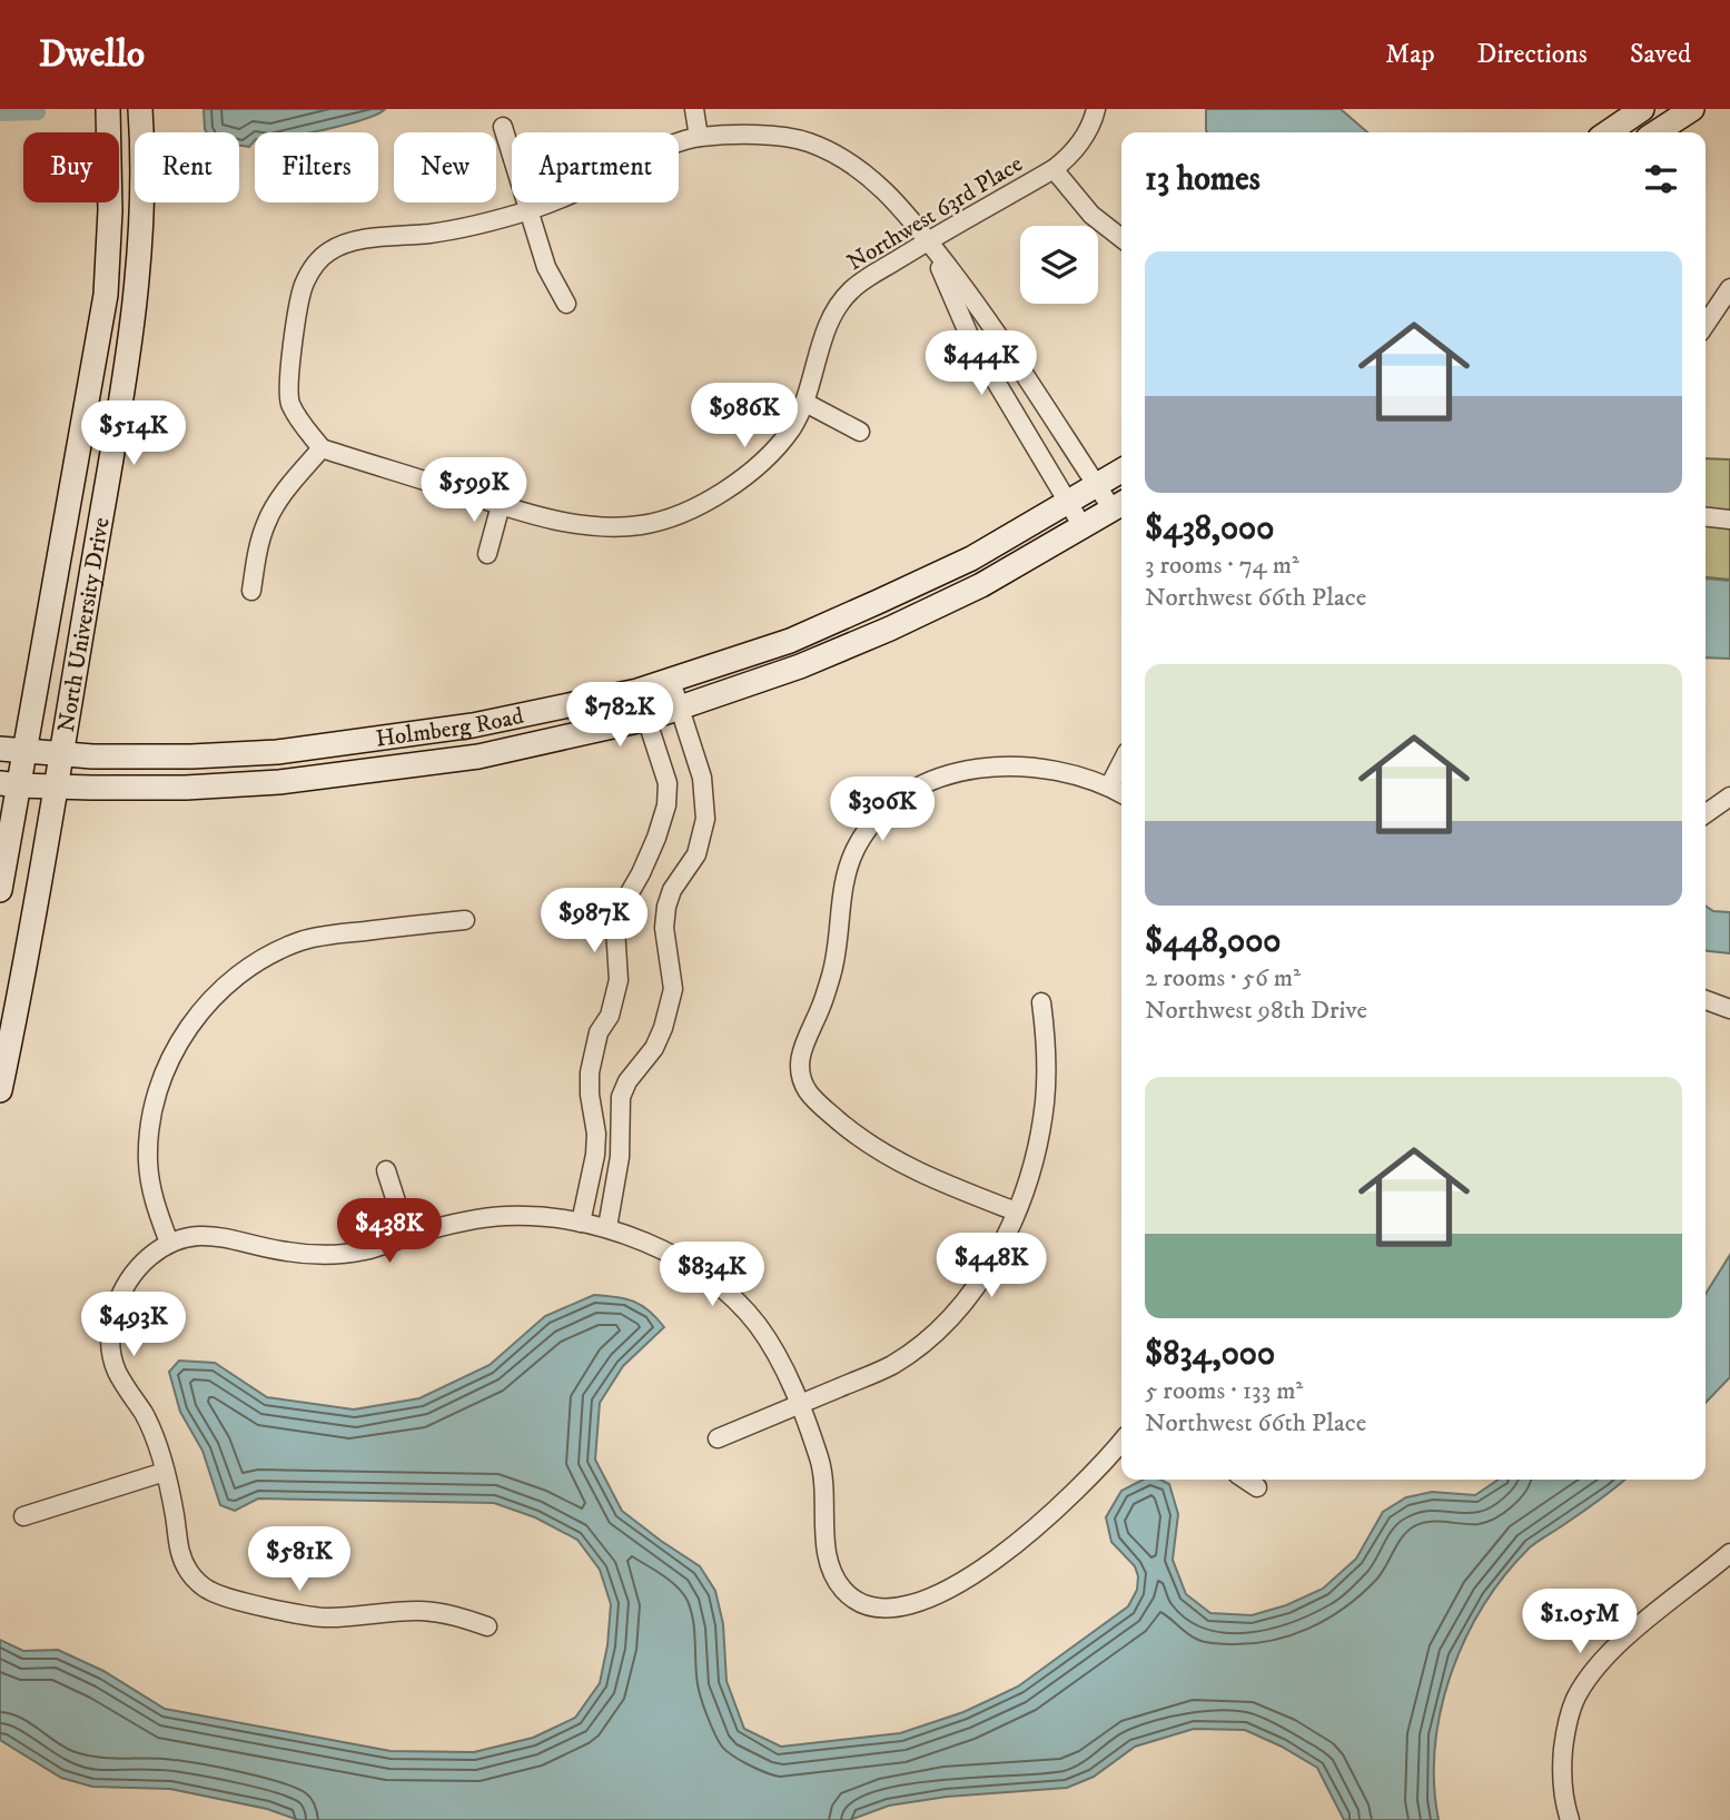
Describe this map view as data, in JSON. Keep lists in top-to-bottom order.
{
  "streets": {
    "street": ["Northwest 63rd Place", "North University Drive", "Holmberg Road"]
  },
  "crossings": [
    ["North University Drive", "Holmberg Road"]
  ],
  "page": {
    "header": "Dwello",
    "nav": ["Map", "Directions", "Saved"],
    "chip": [
      "Buy",
      "Rent",
      "Filters",
      "New",
      "Apartment"
    ],
    "heading": "13 homes",
    "list": [
      {
        "name": "$438,000",
        "note": "3 rooms · 74 m² · Northwest 66th Place"
      },
      {
        "name": "$448,000",
        "note": "2 rooms · 56 m² · Northwest 98th Drive"
      },
      {
        "name": "$834,000",
        "note": "5 rooms · 133 m² · Northwest 66th Place"
      }
    ],
    "price": [
      "$444K",
      "$986K",
      "$514K",
      "$599K",
      "$782K",
      "$306K",
      "$987K",
      "$438K",
      "$448K",
      "$834K",
      "$493K",
      "$581K",
      "$1.05M"
    ]
  }
}
